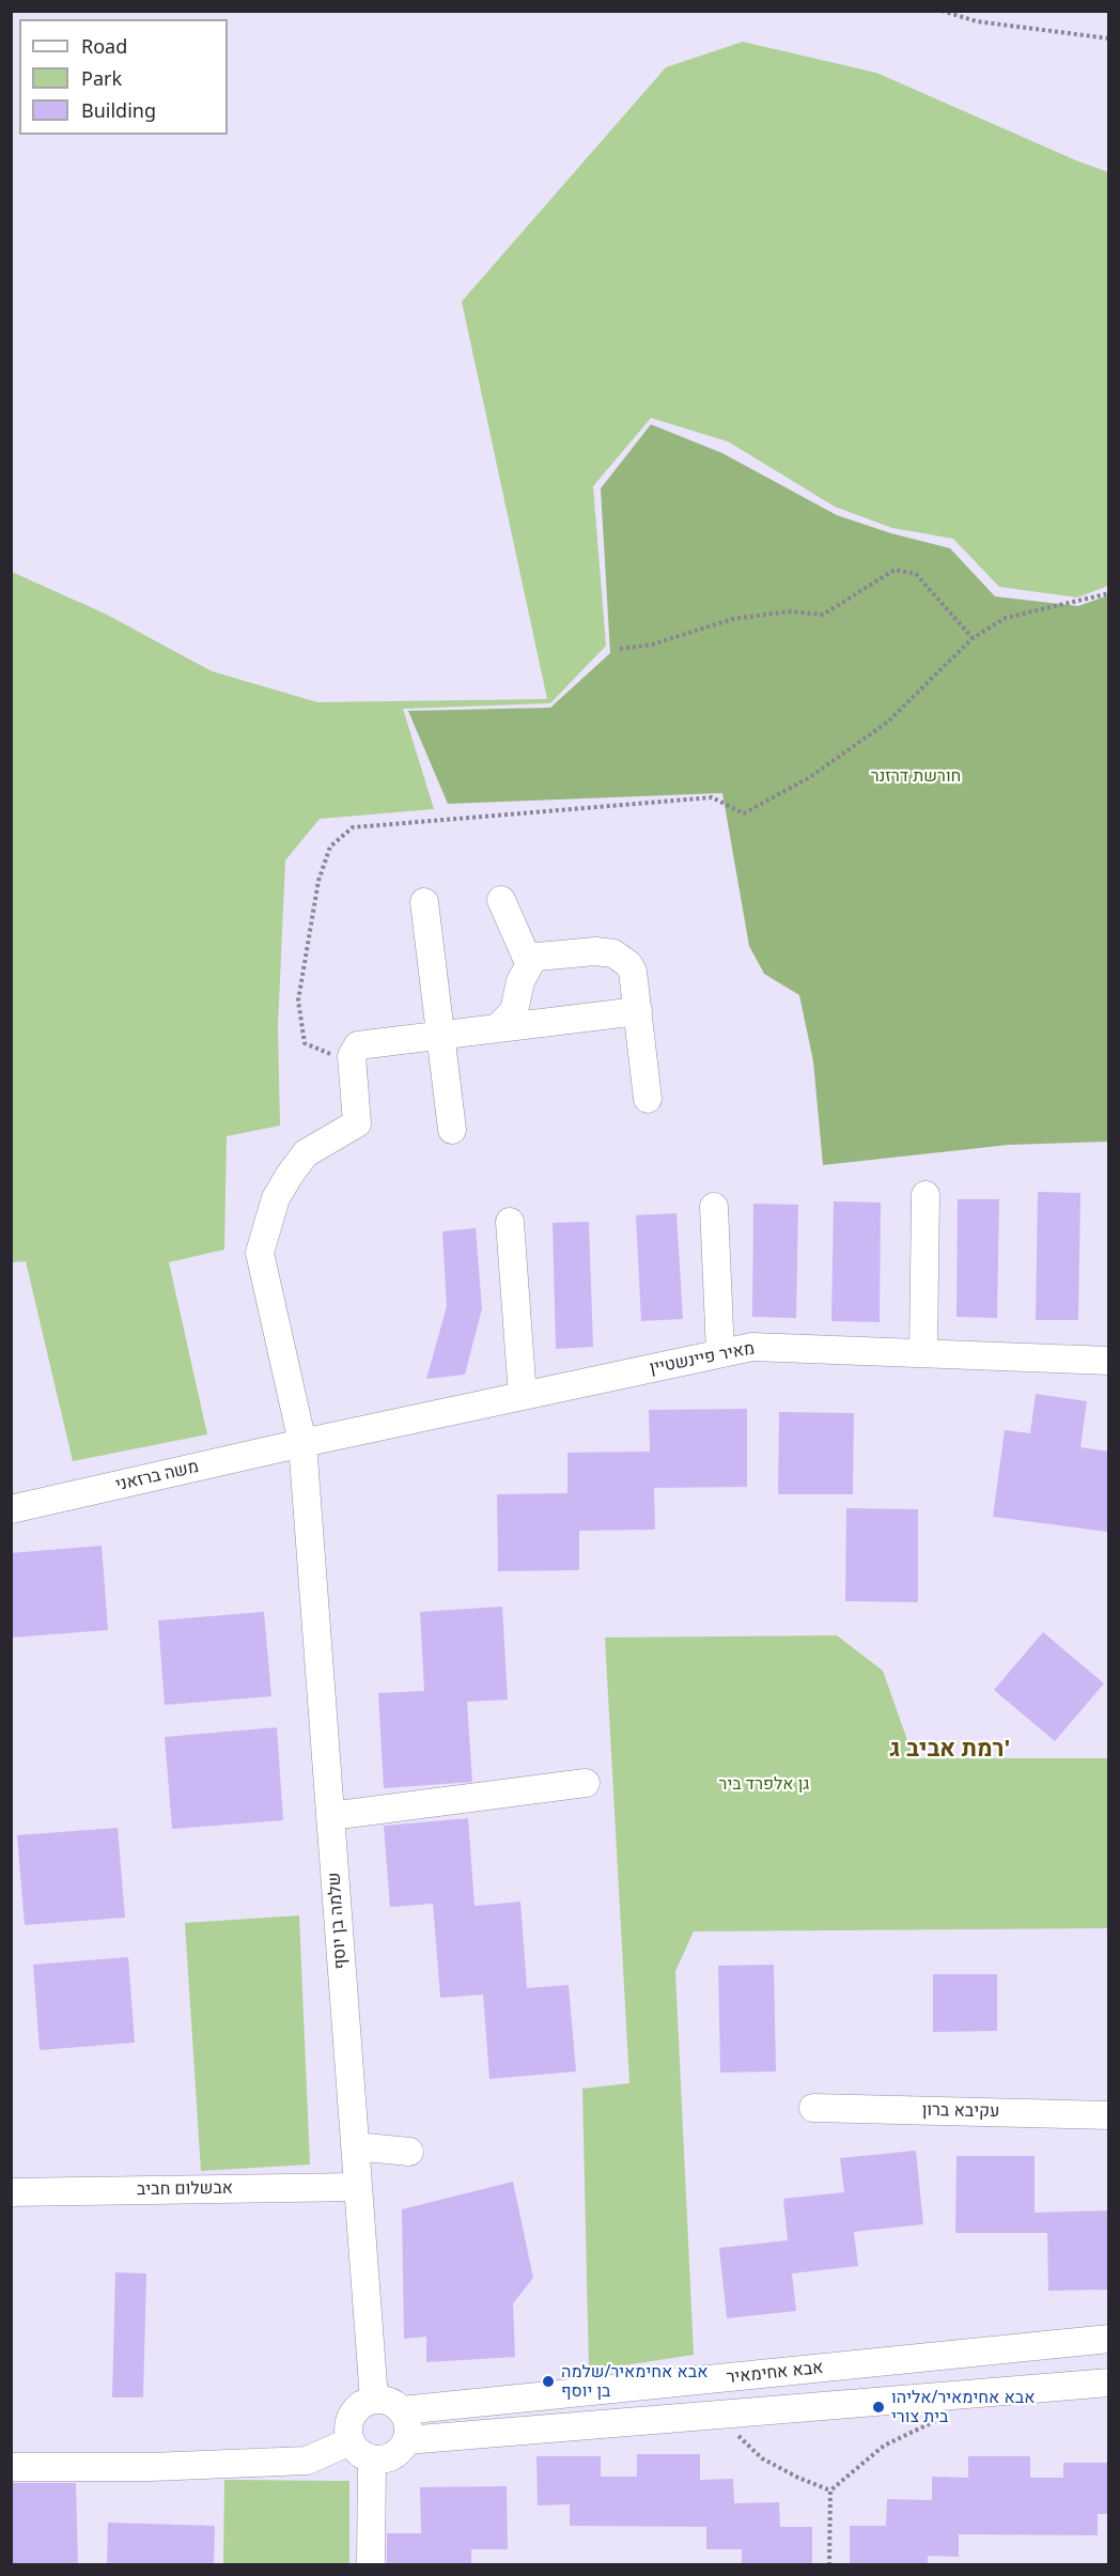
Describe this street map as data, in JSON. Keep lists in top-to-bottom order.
{
  "streets": {
    "street": [
      "מאיר פיינשטיין",
      "משה ברזאני",
      "שלמה בן יוסף",
      "עקיבא ברון",
      "אבשלום חביב",
      "אבא אחימאיר"
    ]
  },
  "crossings": [
    ["מאיר פיינשטיין", "משה ברזאני"],
    ["מאיר פיינשטיין", "שלמה בן יוסף"],
    ["משה ברזאני", "שלמה בן יוסף"],
    ["שלמה בן יוסף", "אבשלום חביב"],
    ["שלמה בן יוסף", "אבא אחימאיר"]
  ],
  "districts": ["רמת אביב ג'"],
  "parks": ["חורשת דרזנר", "גן אלפרד ביר"],
  "places": ["אבא אחימאיר/שלמה בן יוסף", "אבא אחימאיר/אליהו בית צורי"],
  "legend": ["Road", "Park", "Building"]
}
